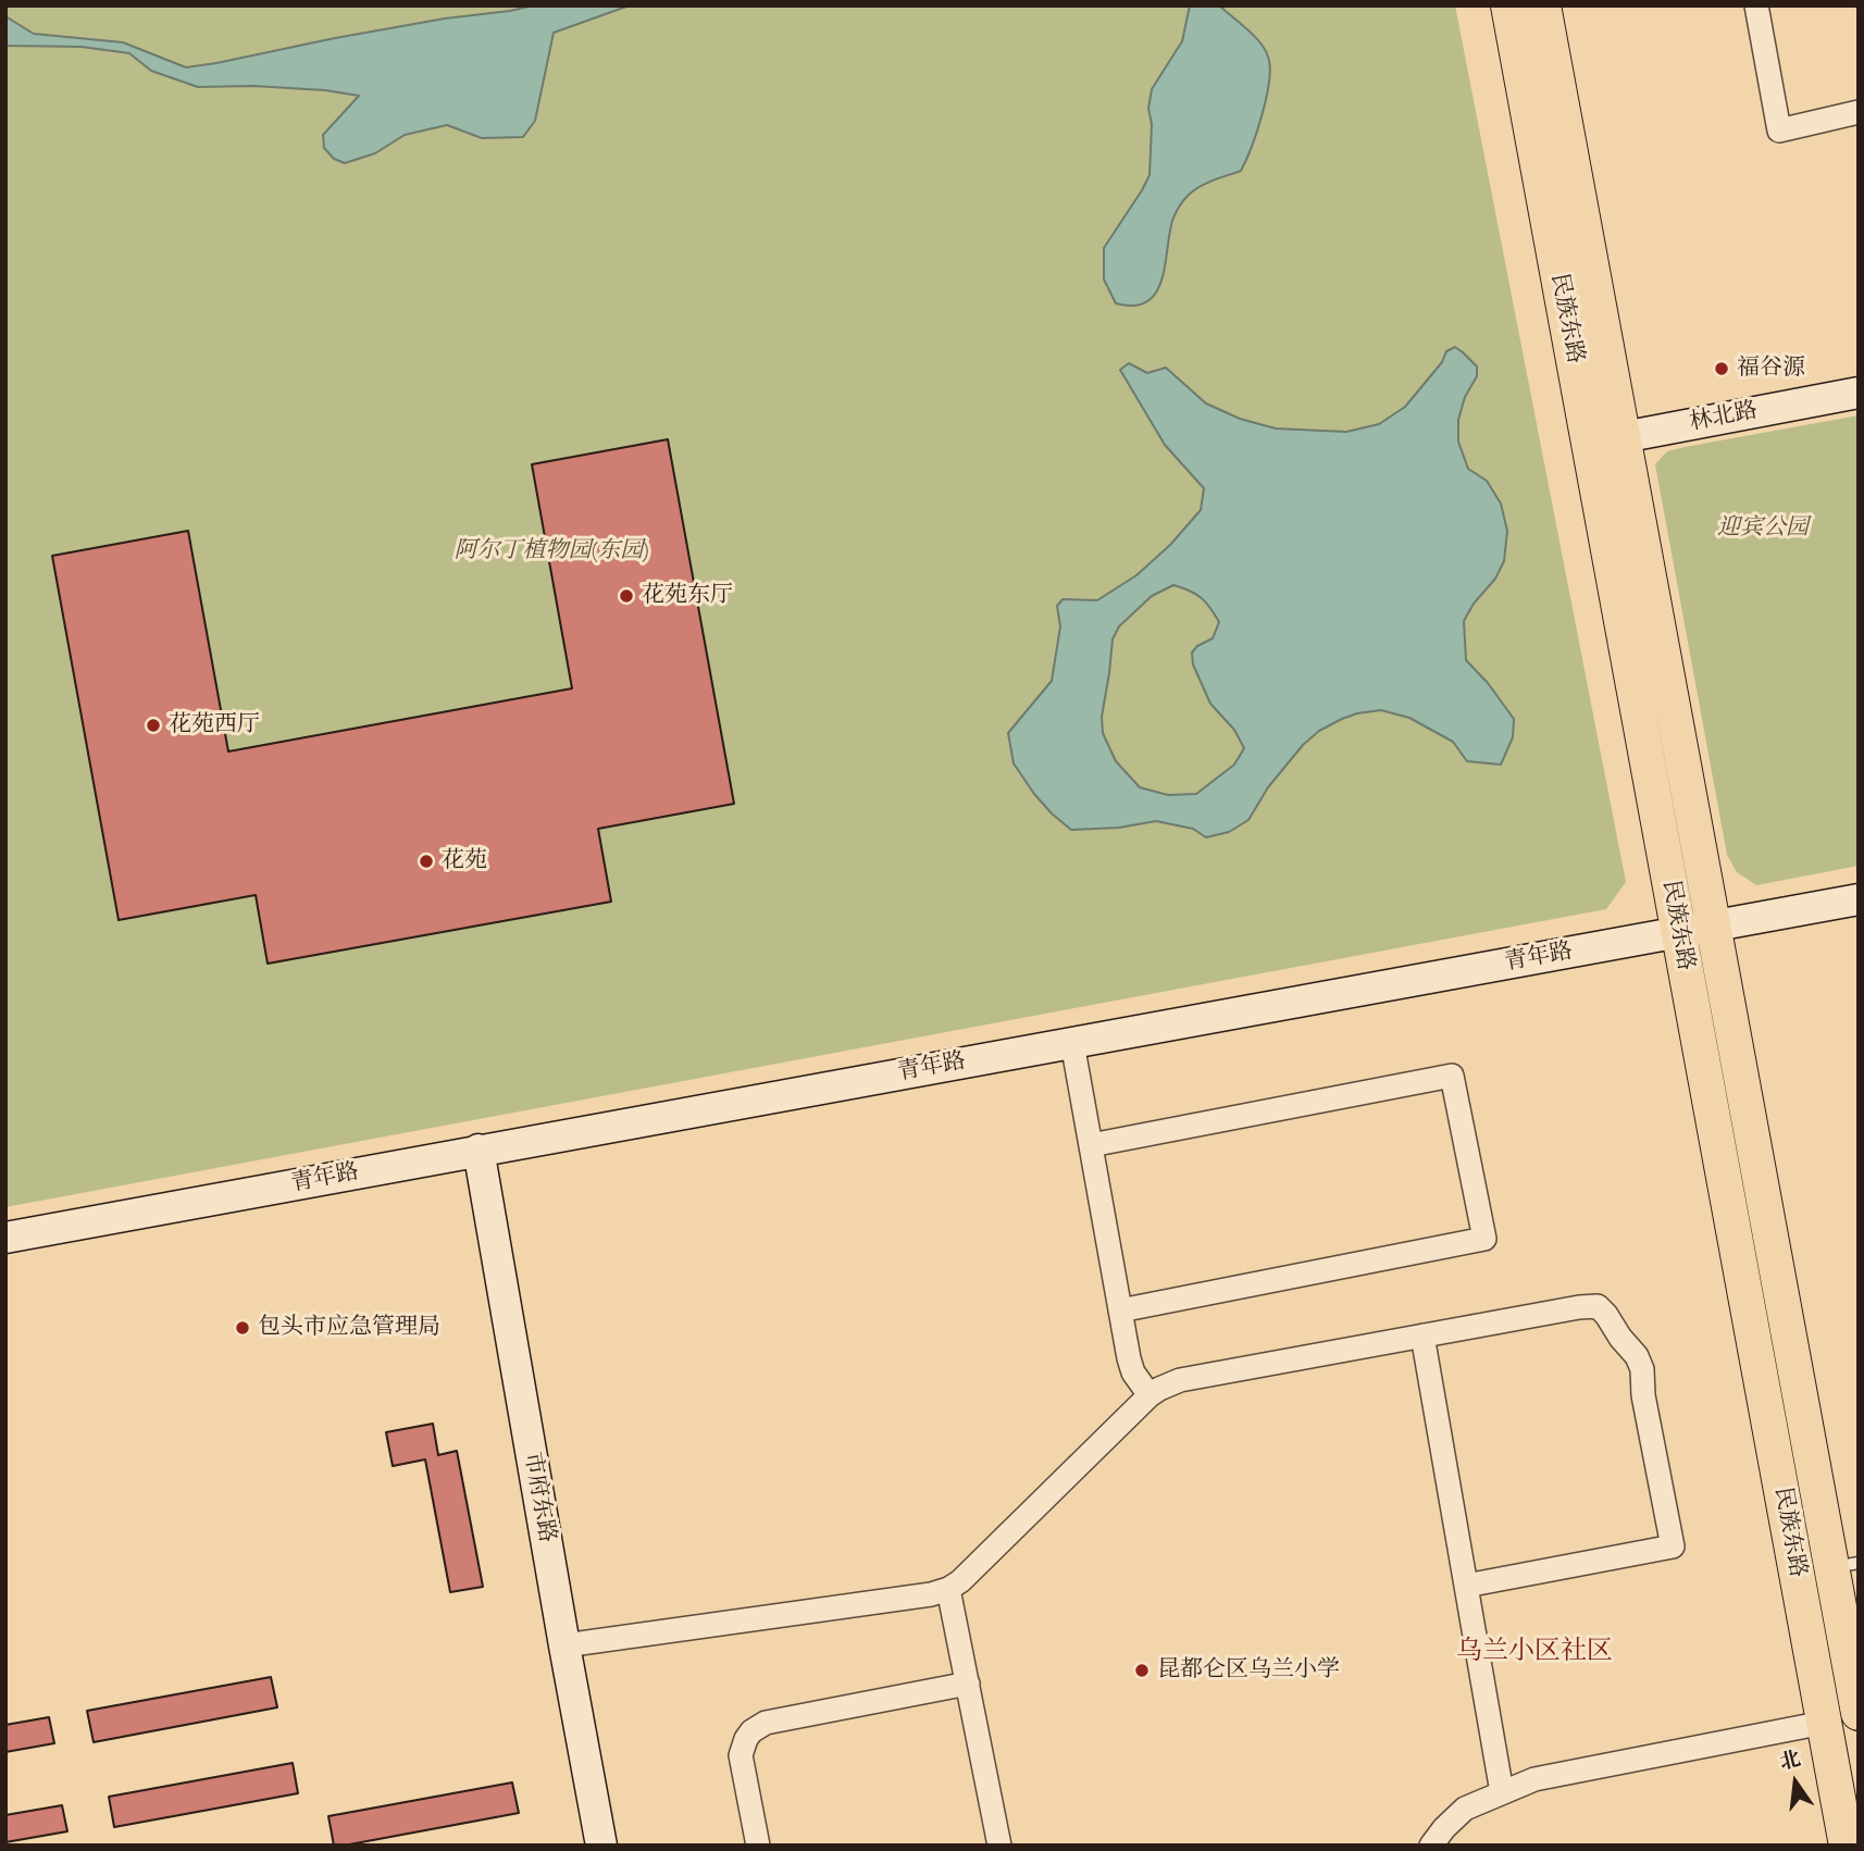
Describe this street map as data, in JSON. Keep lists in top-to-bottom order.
{
  "streets": {
    "main road": [
      "民族东路",
      "林北路",
      "青年路",
      "市府东路"
    ]
  },
  "crossings": [
    ["民族东路", "林北路"],
    ["民族东路", "青年路"],
    ["青年路", "市府东路"]
  ],
  "districts": ["乌兰小区社区"],
  "parks": ["迎宾公园", "阿尔丁植物园(东园)"],
  "places": [
    "福谷源",
    "花苑东厅",
    "花苑西厅",
    "花苑",
    "包头市应急管理局",
    "昆都仑区乌兰小学"
  ],
  "north": "top"
}
